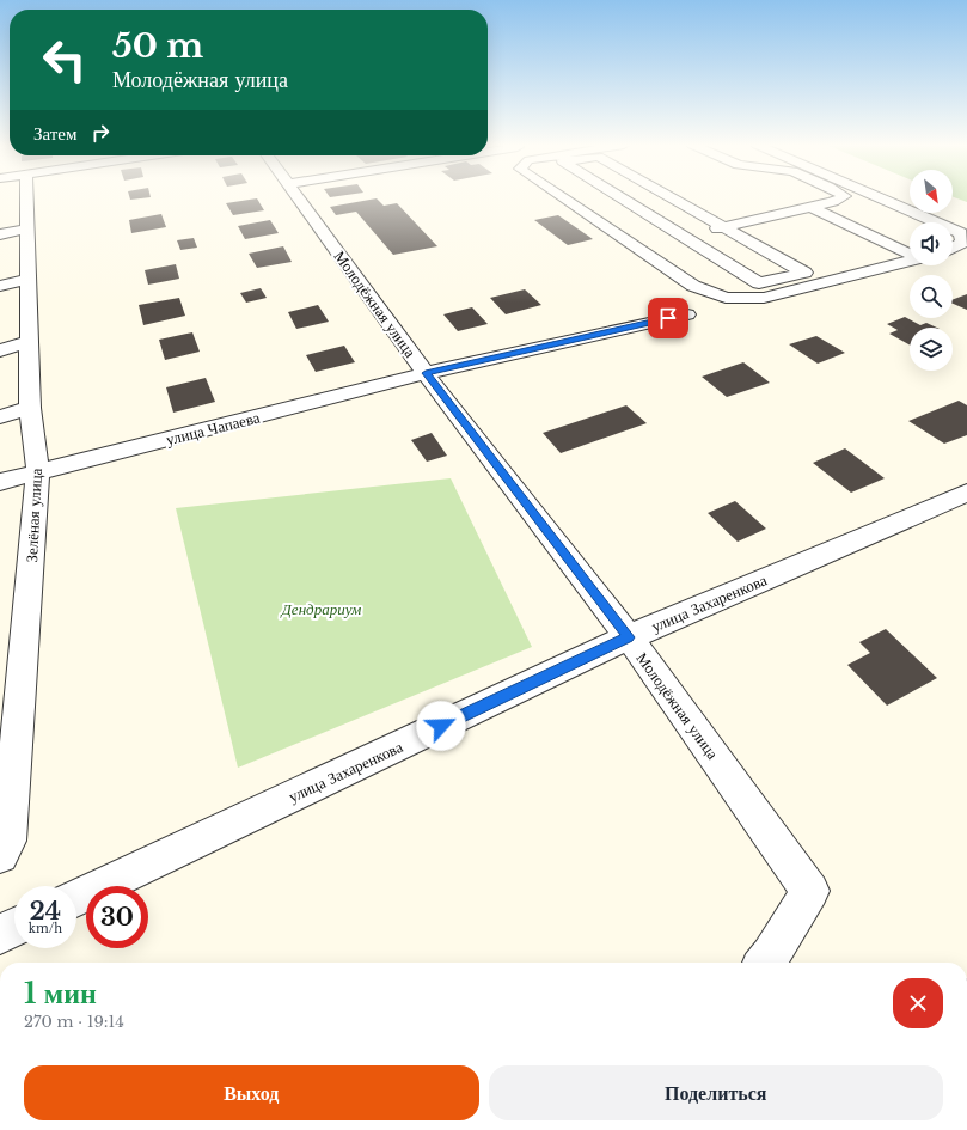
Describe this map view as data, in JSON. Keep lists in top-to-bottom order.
{
  "streets": {
    "street": [
      "Молодёжная улица",
      "улица Чапаева",
      "Зелёная улица",
      "улица Захаренкова"
    ]
  },
  "crossings": [
    ["Молодёжная улица", "улица Чапаева"],
    ["Молодёжная улица", "улица Захаренкова"],
    ["улица Чапаева", "Зелёная улица"]
  ],
  "parks": ["Дендрариум"],
  "north": "bottom right",
  "page": {
    "turn": ["50 m", "Молодёжная улица"],
    "then": "Затем",
    "speed": "24 km/h",
    "limit": "30",
    "heading": ["1 мин", "270 m · 19:14"],
    "buttons": ["Выход", "Поделиться"]
  }
}
